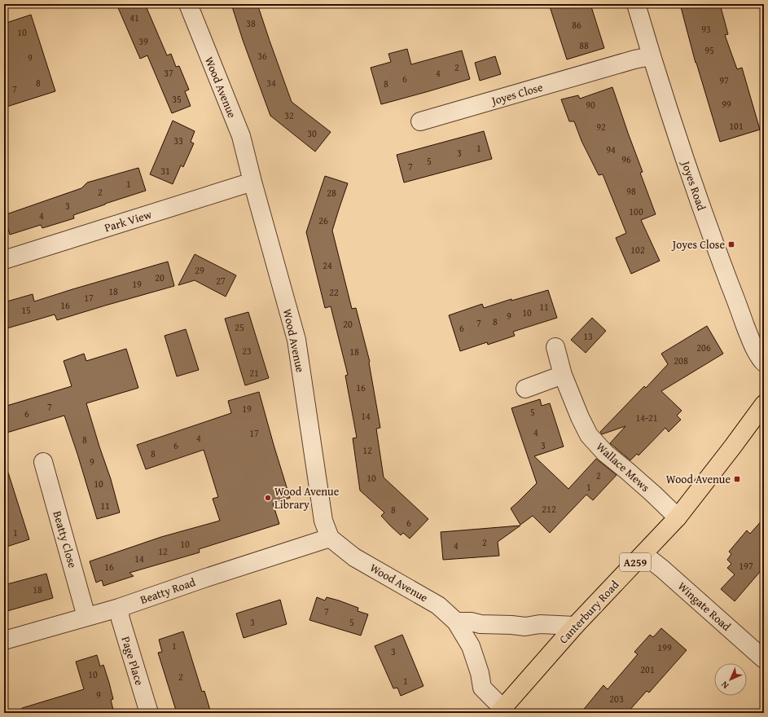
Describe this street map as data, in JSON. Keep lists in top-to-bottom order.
{
  "streets": {
    "highway": ["A259", "Canterbury Road"],
    "street": [
      "Wood Avenue",
      "Joyes Close",
      "Joyes Road",
      "Park View",
      "Wallace Mews",
      "Beatty Close",
      "Beatty Road",
      "Wingate Road",
      "Page Place"
    ]
  },
  "crossings": [
    ["Wood Avenue", "Park View"],
    ["Wood Avenue", "Beatty Road"],
    ["Wood Avenue", "Canterbury Road"],
    ["Joyes Close", "Joyes Road"],
    ["Wallace Mews", "Canterbury Road"],
    ["Beatty Close", "Beatty Road"],
    ["Beatty Road", "Page Place"],
    ["Wingate Road", "Canterbury Road"]
  ],
  "places": {
    "transit": ["Joyes Close", "Wood Avenue"],
    "other": ["Wood Avenue Library"]
  },
  "house_numbers": [
    "41",
    "38",
    "86",
    "93",
    "10",
    "39",
    "88",
    "95",
    "36",
    "9",
    "2",
    "37",
    "4",
    "6",
    "97",
    "8",
    "34",
    "8",
    "7",
    "35",
    "99",
    "90",
    "32",
    "101",
    "92",
    "30",
    "33",
    "1",
    "94",
    "3",
    "96",
    "5",
    "7",
    "31",
    "1",
    "98",
    "2",
    "28",
    "3",
    "100",
    "4",
    "26",
    "102",
    "24",
    "29",
    "20",
    "27",
    "19",
    "18",
    "22",
    "17",
    "16",
    "11",
    "15",
    "10",
    "9",
    "8",
    "7",
    "20",
    "25",
    "6",
    "13",
    "206",
    "23",
    "18",
    "208",
    "21",
    "16",
    "7",
    "19",
    "5",
    "6",
    "14",
    "14-21",
    "4",
    "17",
    "4",
    "8",
    "6",
    "3",
    "12",
    "8",
    "9",
    "2",
    "10",
    "10",
    "1",
    "11",
    "212",
    "8",
    "6",
    "1",
    "2",
    "10",
    "4",
    "12",
    "14",
    "197",
    "16",
    "18",
    "7",
    "3",
    "5",
    "1",
    "199",
    "3",
    "201",
    "10",
    "2",
    "1",
    "9",
    "203"
  ],
  "north": "bottom left"
}
